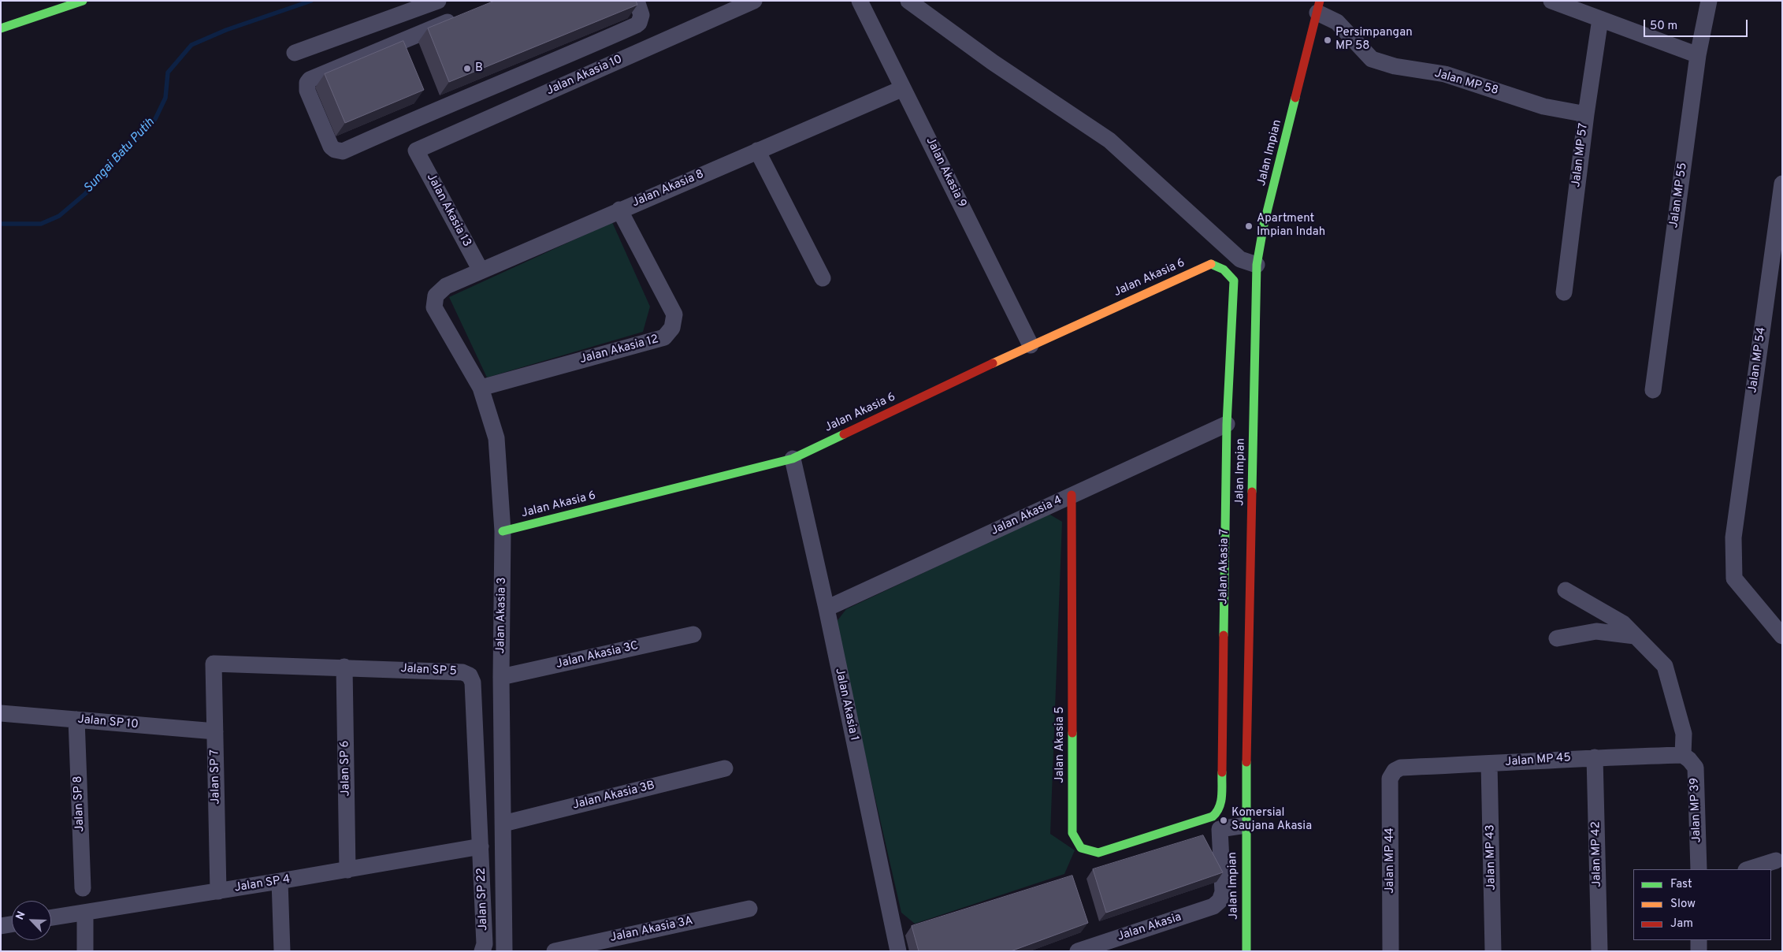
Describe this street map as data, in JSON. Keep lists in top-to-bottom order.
{
  "streets": {
    "main road": [
      "Jalan Impian",
      "Jalan Akasia 6",
      "Jalan Akasia 7",
      "Jalan Akasia 5"
    ],
    "street": [
      "Jalan Akasia 10",
      "Jalan MP 58",
      "Jalan MP 57",
      "Jalan Akasia 9",
      "Jalan Akasia 8",
      "Jalan MP 55",
      "Jalan Akasia 13",
      "Jalan Akasia 12",
      "Jalan MP 54",
      "Jalan Akasia 4",
      "Jalan Akasia 3",
      "Jalan Akasia 3C",
      "Jalan SP 5",
      "Jalan Akasia 1",
      "Jalan SP 10",
      "Jalan MP 45",
      "Jalan SP 6",
      "Jalan SP 7",
      "Jalan Akasia 3B",
      "Jalan SP 8",
      "Jalan MP 39",
      "Jalan MP 42",
      "Jalan MP 43",
      "Jalan MP 44",
      "Jalan SP 4",
      "Jalan SP 22",
      "Jalan Akasia",
      "Jalan Akasia 3A"
    ]
  },
  "crossings": [
    ["Jalan Akasia 10", "Jalan Akasia 13"],
    ["Jalan MP 58", "Jalan Impian"],
    ["Jalan MP 58", "Jalan MP 57"],
    ["Jalan Impian", "Jalan Akasia"],
    ["Jalan Akasia 9", "Jalan Akasia 8"],
    ["Jalan Akasia 9", "Jalan Akasia 6"],
    ["Jalan Akasia 8", "Jalan Akasia 13"],
    ["Jalan Akasia 8", "Jalan Akasia 12"],
    ["Jalan Akasia 8", "Jalan Akasia 3"],
    ["Jalan Akasia 6", "Jalan Akasia 7"],
    ["Jalan Akasia 6", "Jalan Akasia 3"],
    ["Jalan Akasia 6", "Jalan Akasia 1"],
    ["Jalan Akasia 12", "Jalan Akasia 3"],
    ["Jalan Akasia 4", "Jalan Akasia 7"],
    ["Jalan Akasia 4", "Jalan Akasia 1"],
    ["Jalan Akasia 4", "Jalan Akasia 5"],
    ["Jalan Akasia 7", "Jalan Akasia 5"],
    ["Jalan Akasia 3", "Jalan Akasia 3C"],
    ["Jalan Akasia 3", "Jalan Akasia 3B"],
    ["Jalan SP 5", "Jalan SP 6"],
    ["Jalan SP 5", "Jalan SP 7"],
    ["Jalan SP 5", "Jalan SP 4"],
    ["Jalan SP 5", "Jalan SP 22"],
    ["Jalan SP 10", "Jalan SP 7"],
    ["Jalan SP 10", "Jalan SP 8"],
    ["Jalan MP 45", "Jalan MP 39"],
    ["Jalan MP 45", "Jalan MP 42"],
    ["Jalan MP 45", "Jalan MP 43"],
    ["Jalan MP 45", "Jalan MP 44"],
    ["Jalan SP 6", "Jalan SP 4"],
    ["Jalan SP 7", "Jalan SP 4"],
    ["Jalan SP 4", "Jalan SP 22"]
  ],
  "water": ["Sungai Batu Putih"],
  "places": [
    "Persimpangan MP 58",
    "B",
    "Apartment Impian Indah",
    "Komersial Saujana Akasia"
  ],
  "legend": ["Fast", "Slow", "Jam"],
  "scale_bar": "50 m",
  "north": "top left"
}
